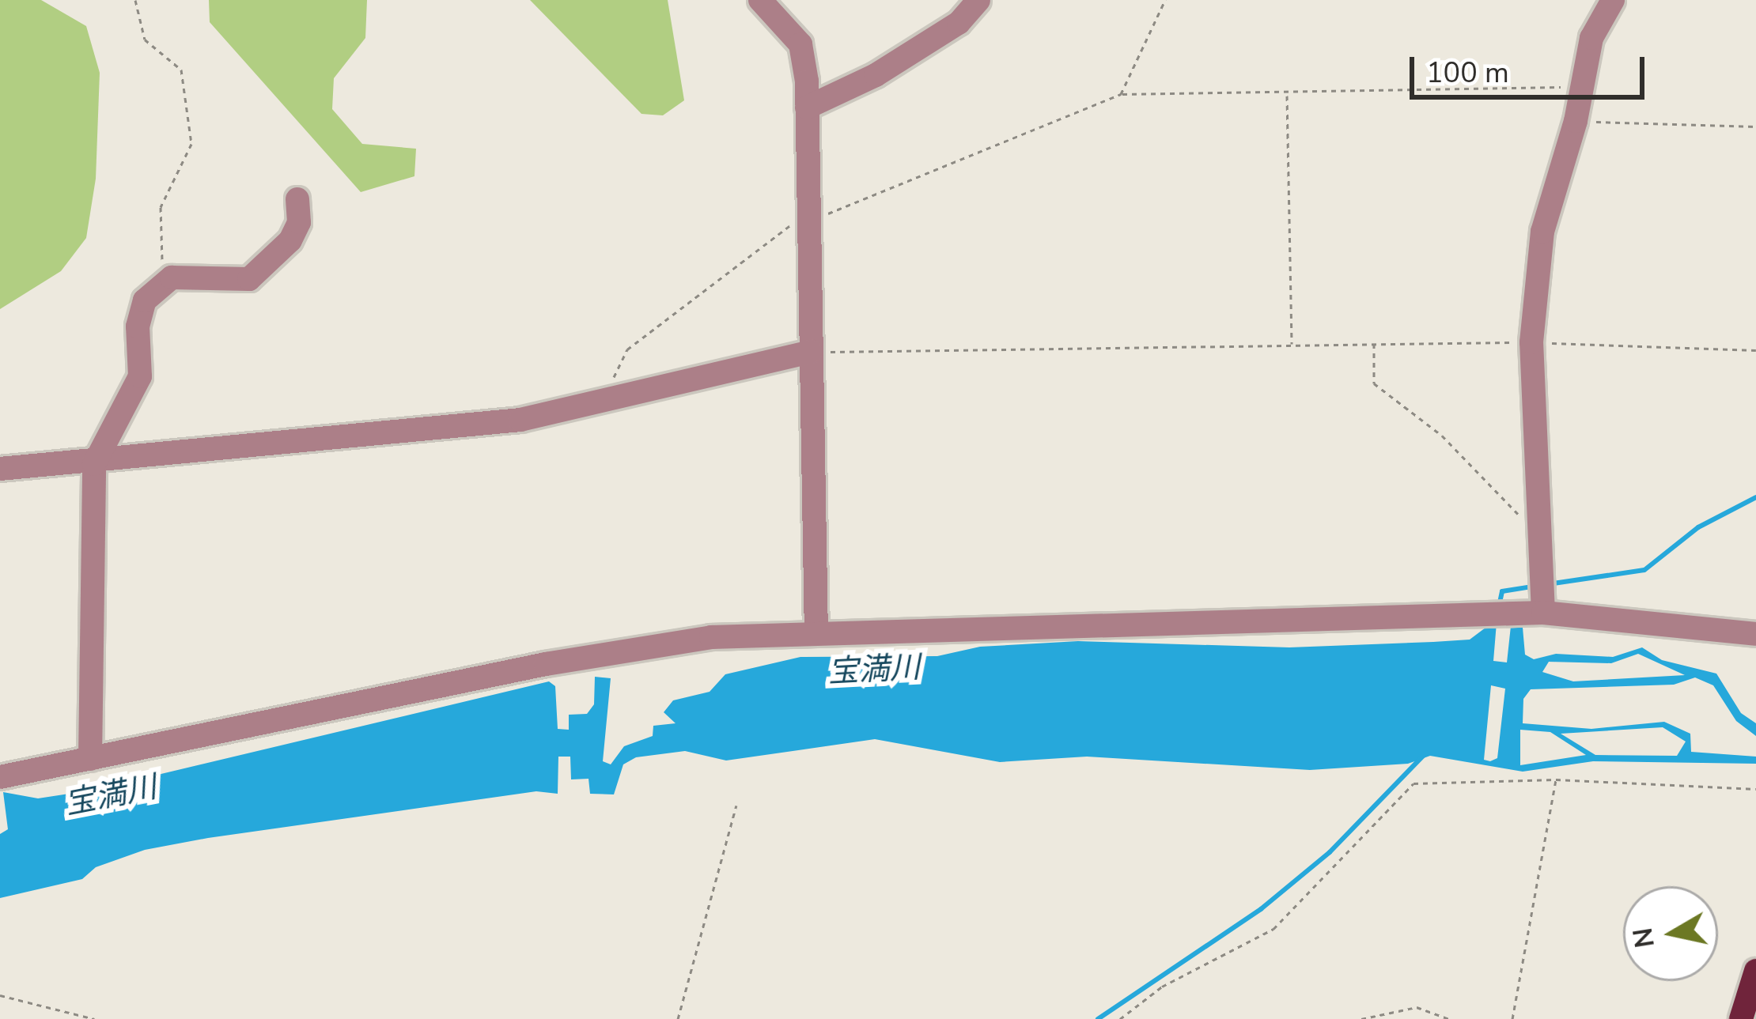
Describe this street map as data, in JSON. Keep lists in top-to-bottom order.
{
  "water": ["宝満川"],
  "scale_bar": "100 m",
  "north": "left"
}
